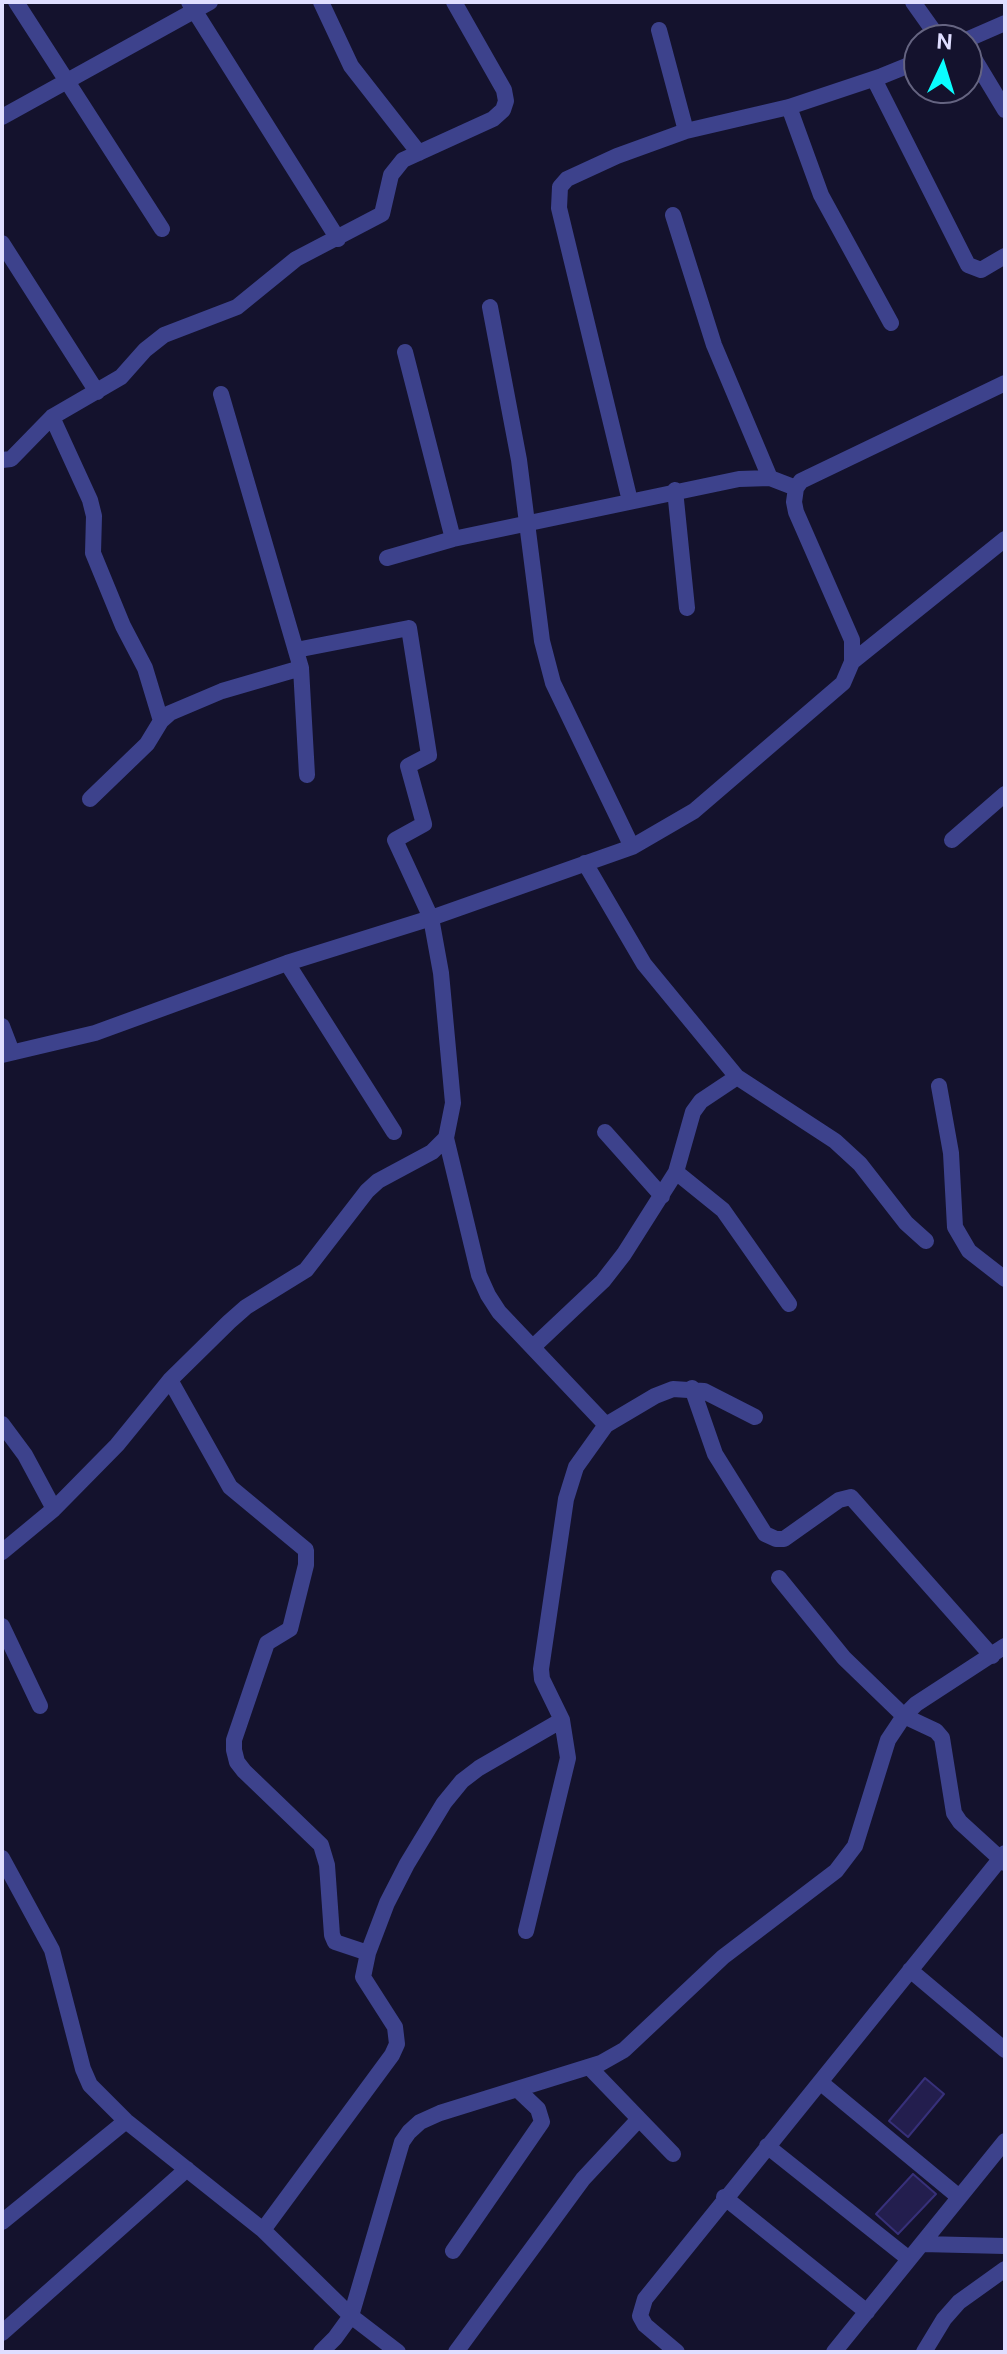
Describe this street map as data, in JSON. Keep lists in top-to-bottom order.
{
  "north": "top"
}
